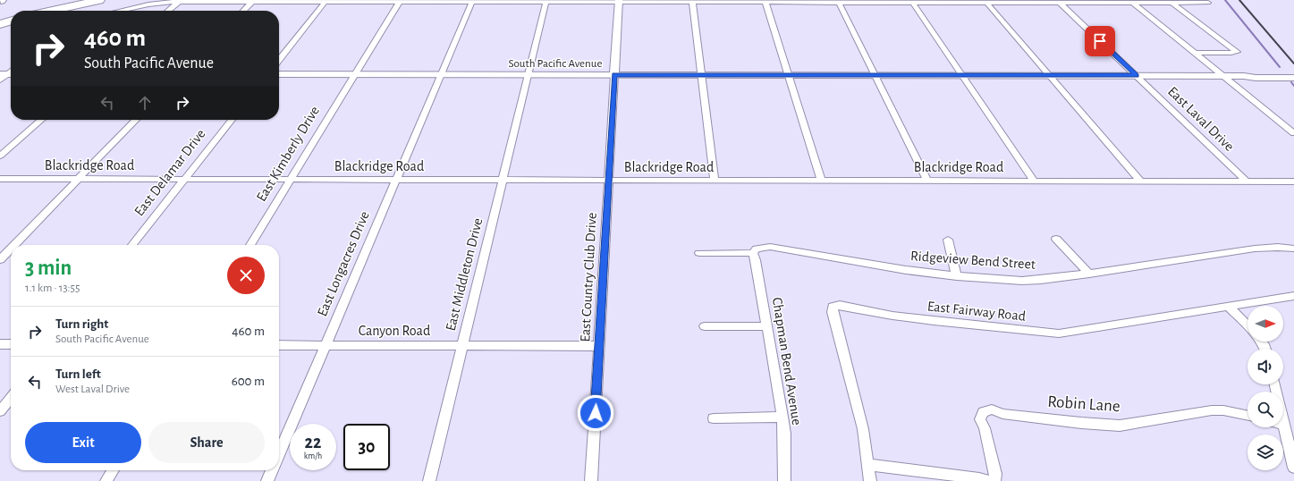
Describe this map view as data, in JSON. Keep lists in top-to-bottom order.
{
  "streets": {
    "street": [
      "South Pacific Avenue",
      "East Laval Drive",
      "East Kimberly Drive",
      "Blackridge Road",
      "East Delamar Drive",
      "Ridgeview Bend Street",
      "East Longacres Drive",
      "East Middleton Drive",
      "East Country Club Drive",
      "East Fairway Road",
      "Canyon Road",
      "Chapman Bend Avenue",
      "Robin Lane"
    ]
  },
  "crossings": [
    ["South Pacific Avenue", "East Laval Drive"],
    ["South Pacific Avenue", "East Kimberly Drive"],
    ["South Pacific Avenue", "East Longacres Drive"],
    ["South Pacific Avenue", "East Middleton Drive"],
    ["South Pacific Avenue", "East Country Club Drive"],
    ["East Laval Drive", "Blackridge Road"],
    ["East Kimberly Drive", "Blackridge Road"],
    ["Blackridge Road", "East Delamar Drive"],
    ["Blackridge Road", "East Longacres Drive"],
    ["Blackridge Road", "East Middleton Drive"],
    ["Blackridge Road", "East Country Club Drive"],
    ["Ridgeview Bend Street", "Chapman Bend Avenue"],
    ["East Longacres Drive", "Canyon Road"],
    ["East Middleton Drive", "Canyon Road"],
    ["East Country Club Drive", "Canyon Road"]
  ],
  "north": "right",
  "page": {
    "turn": ["460 m", "South Pacific Avenue"],
    "heading": ["3 min", "1.1 km · 13:55"],
    "list": [
      {
        "name": "Turn right",
        "note": "South Pacific Avenue",
        "value": "460 m"
      },
      {
        "name": "Turn left",
        "note": "West Laval Drive",
        "value": "600 m"
      }
    ],
    "buttons": ["Exit", "Share"],
    "speed": "22 km/h",
    "limit": "30"
  }
}
